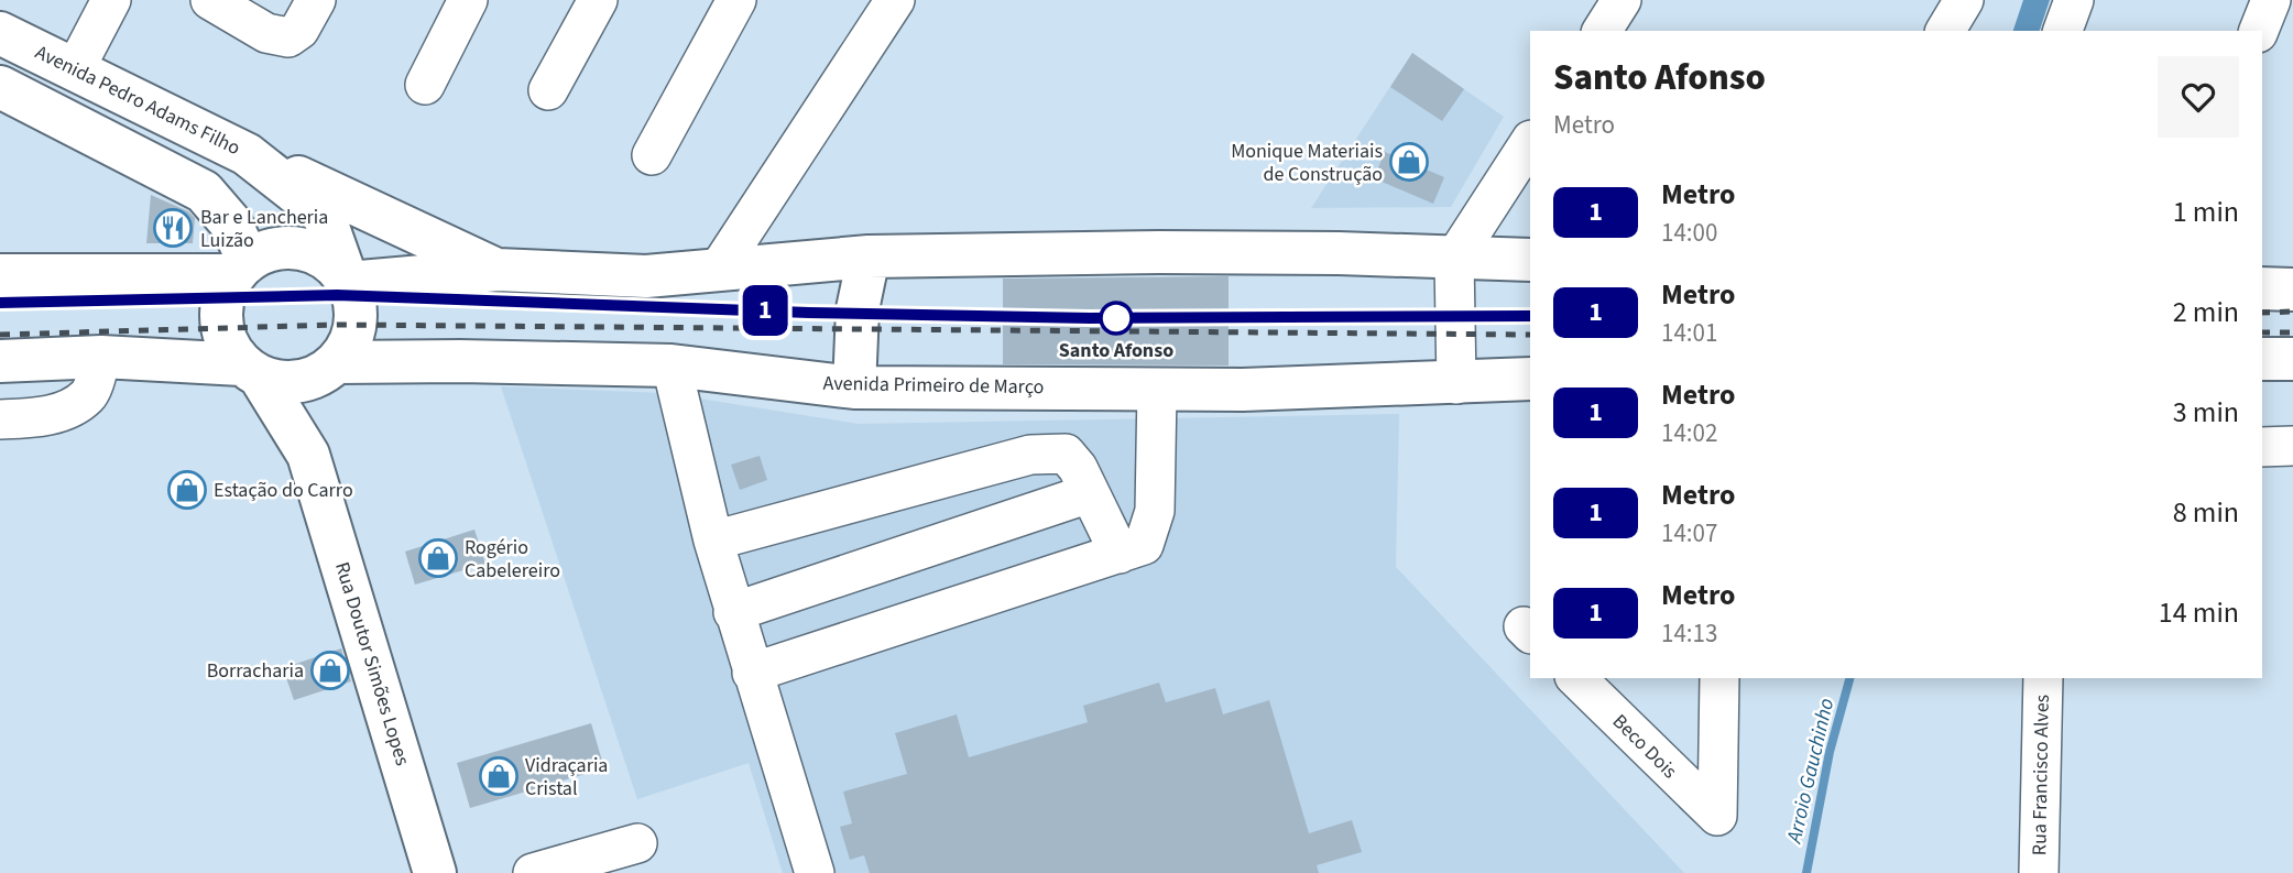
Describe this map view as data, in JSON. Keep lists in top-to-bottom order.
{
  "streets": {
    "main road": ["Avenida Pedro Adams Filho", "Avenida Primeiro de Março", "Rua Doutor Simões Lopes"],
    "street": ["Beco Dois", "Rua Francisco Alves"]
  },
  "crossings": [
    ["Avenida Pedro Adams Filho", "Avenida Primeiro de Março"],
    ["Avenida Pedro Adams Filho", "Rua Doutor Simões Lopes"],
    ["Avenida Primeiro de Março", "Rua Doutor Simões Lopes"]
  ],
  "water": ["Arroio Gauchinho"],
  "places": {
    "shop": [
      "Monique Materiais de Construção",
      "Estação do Carro",
      "Rogério Cabelereiro",
      "Borracharia",
      "Vidraçaria Cristal"
    ],
    "restaurant": ["Bar e Lancheria Luizão"],
    "other": ["Santo Afonso"]
  },
  "lines": ["metro line 1"],
  "page": {
    "on_map": "1",
    "heading": ["Santo Afonso", "Metro"],
    "list": [
      {
        "mark": "1",
        "name": "Metro",
        "note": "14:00",
        "value": "1 min"
      },
      {
        "mark": "1",
        "name": "Metro",
        "note": "14:01",
        "value": "2 min"
      },
      {
        "mark": "1",
        "name": "Metro",
        "note": "14:02",
        "value": "3 min"
      },
      {
        "mark": "1",
        "name": "Metro",
        "note": "14:07",
        "value": "8 min"
      },
      {
        "mark": "1",
        "name": "Metro",
        "note": "14:13",
        "value": "14 min"
      }
    ]
  }
}
